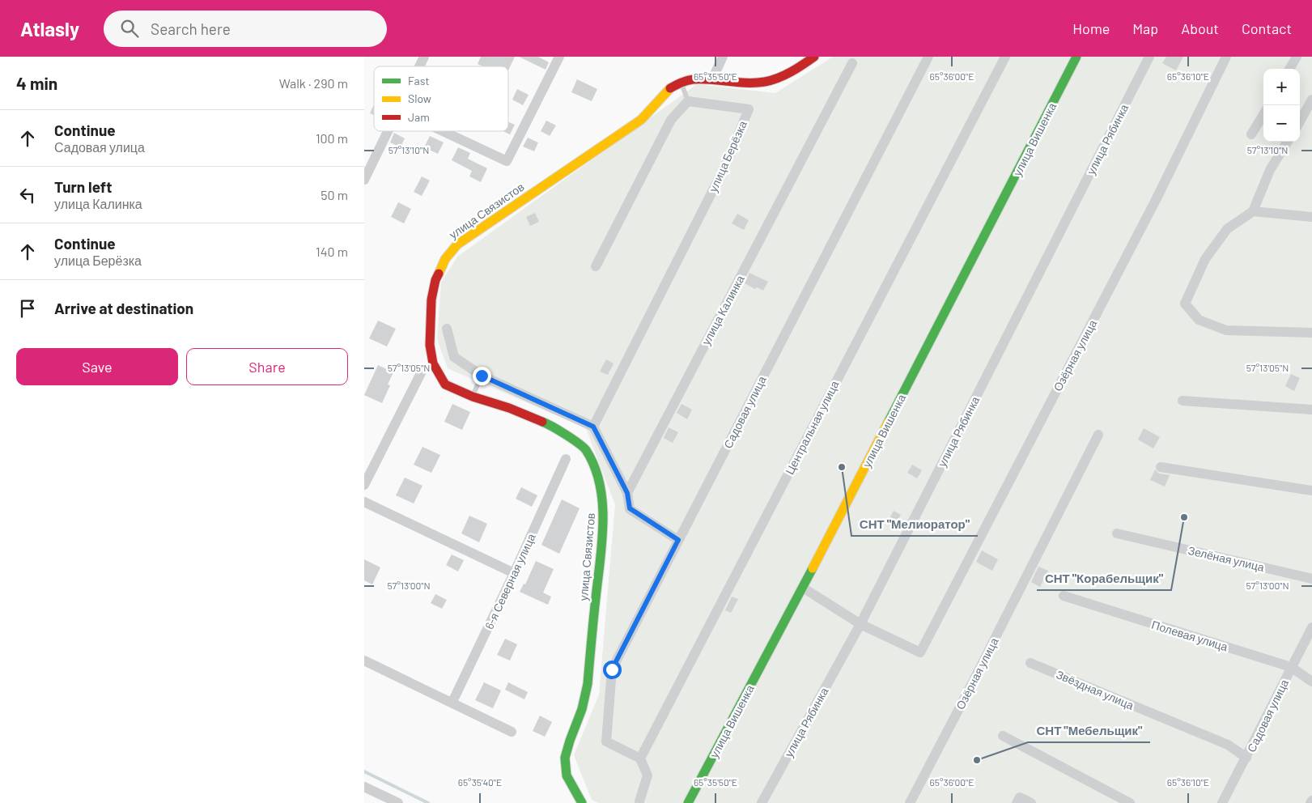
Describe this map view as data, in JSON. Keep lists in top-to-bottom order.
{
  "streets": {
    "street": [
      "улица Вишенка",
      "улица Рябинка",
      "улица Берёзка",
      "улица Связистов",
      "улица Калинка",
      "Озёрная улица",
      "Садовая улица",
      "Центральная улица",
      "Зелёная улица",
      "6-я Северная улица",
      "Полевая улица",
      "Звёздная улица"
    ]
  },
  "crossings": [
    ["улица Рябинка", "Озёрная улица"],
    ["Садовая улица", "Центральная улица"],
    ["Садовая улица", "Полевая улица"],
    ["Садовая улица", "Звёздная улица"]
  ],
  "places": ["СНТ \"Мелиоратор\"", "СНТ \"Корабельщик\"", "СНТ \"Мебельщик\""],
  "legend": ["Fast", "Slow", "Jam"],
  "page": {
    "header": "Atlasly",
    "search": "Search here",
    "nav": [
      "Home",
      "Map",
      "About",
      "Contact"
    ],
    "heading": ["4 min", "Walk · 290 m"],
    "map_buttons": ["+", "−"],
    "list": [
      ["Continue", "Садовая улица", "100 m"],
      ["Turn left", "улица Калинка", "50 m"],
      ["Continue", "улица Берёзка", "140 m"],
      "Arrive at destination"
    ],
    "buttons": ["Save", "Share"]
  },
  "coordinates": [
    "65°35'50\"E",
    "65°36'00\"E",
    "65°36'10\"E",
    "57°13'10\"N",
    "57°13'05\"N",
    "57°13'00\"N",
    "65°35'40\"E"
  ]
}
